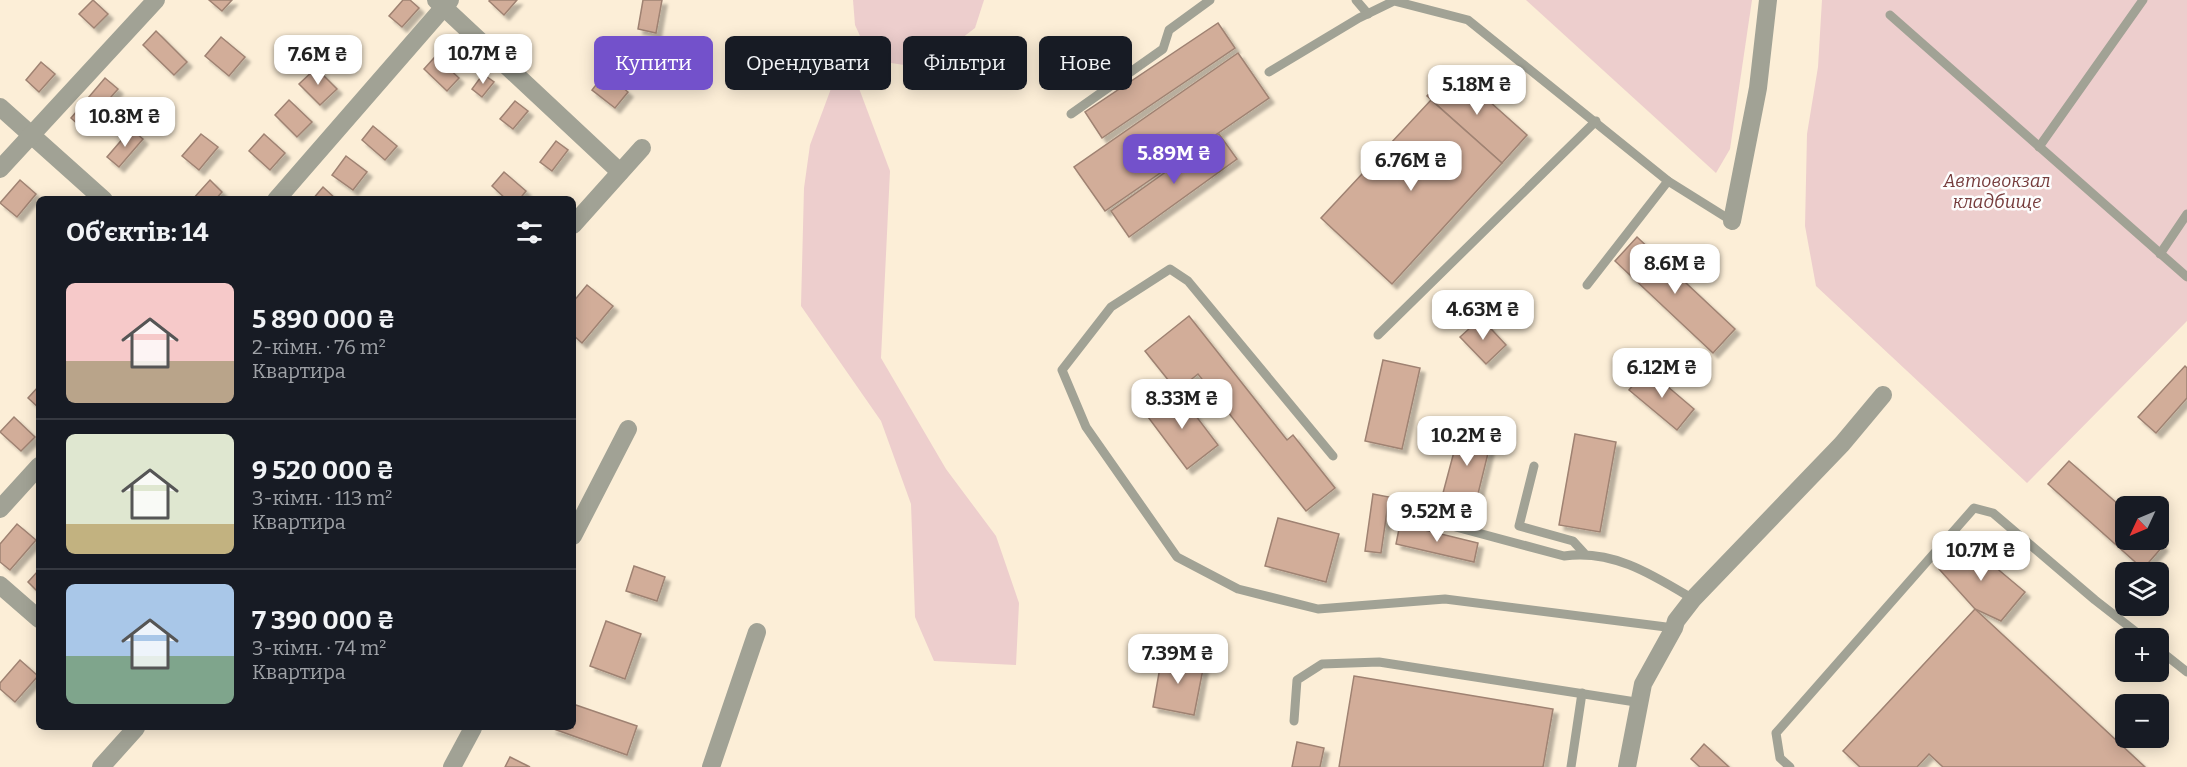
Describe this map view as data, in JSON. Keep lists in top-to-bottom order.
{
  "parks": ["Автовокзал кладбище"],
  "north": "bottom left",
  "page": {
    "price": [
      "10.7M ₴",
      "7.6M ₴",
      "5.18M ₴",
      "10.8M ₴",
      "5.89M ₴",
      "6.76M ₴",
      "8.6M ₴",
      "4.63M ₴",
      "6.12M ₴",
      "8.33M ₴",
      "10.2M ₴",
      "9.52M ₴",
      "10.7M ₴",
      "7.39M ₴"
    ],
    "chip": [
      "Купити",
      "Орендувати",
      "Фільтри",
      "Нове"
    ],
    "heading": "Об’єктів: 14",
    "list": [
      {
        "name": "5 890 000 ₴",
        "note": "2-кімн. · 76 m² · Квартира"
      },
      {
        "name": "9 520 000 ₴",
        "note": "3-кімн. · 113 m² · Квартира"
      },
      {
        "name": "7 390 000 ₴",
        "note": "3-кімн. · 74 m² · Квартира"
      }
    ],
    "map_buttons": ["+", "−"]
  }
}
